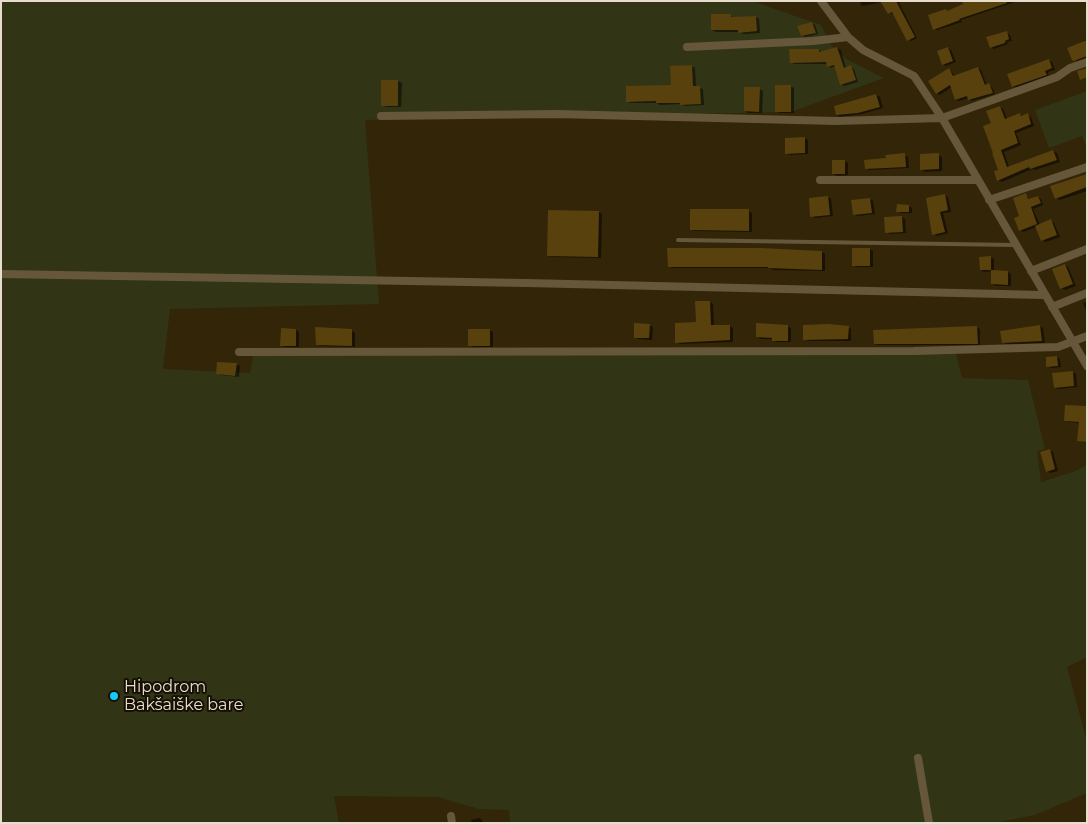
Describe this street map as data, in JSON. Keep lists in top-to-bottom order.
{
  "places": ["Hipodrom Bakšaiške bare"]
}
